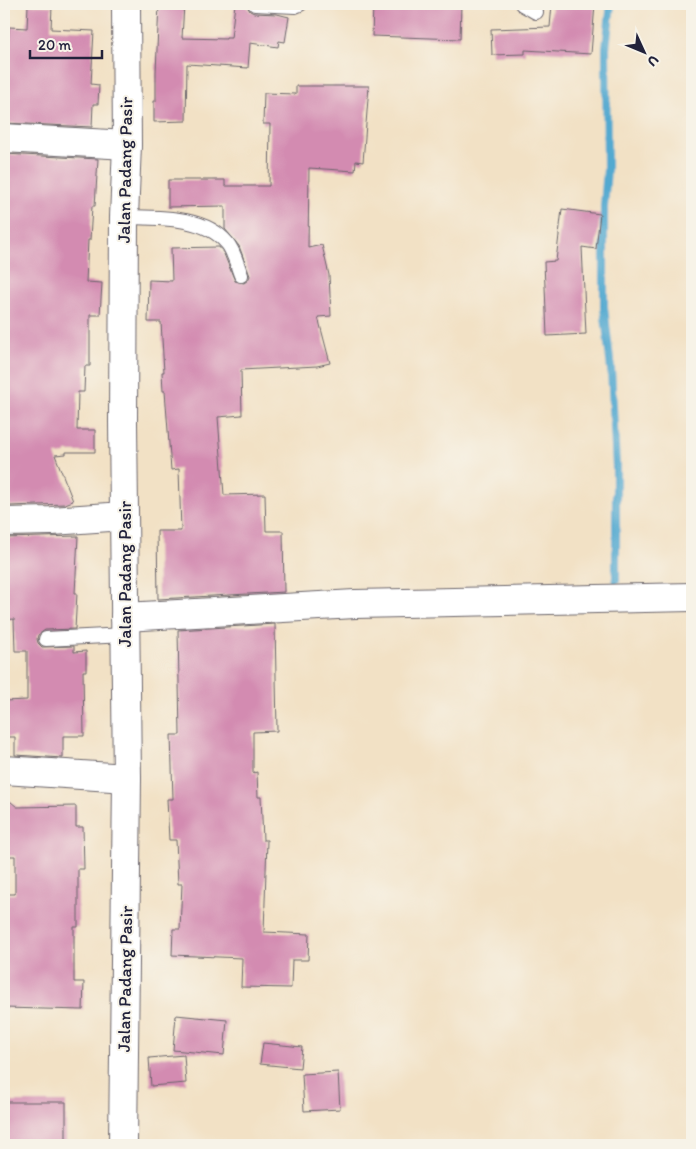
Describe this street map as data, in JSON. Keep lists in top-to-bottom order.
{
  "streets": {
    "main road": ["Jalan Padang Pasir"]
  },
  "scale_bar": "20 m",
  "north": "bottom right"
}
